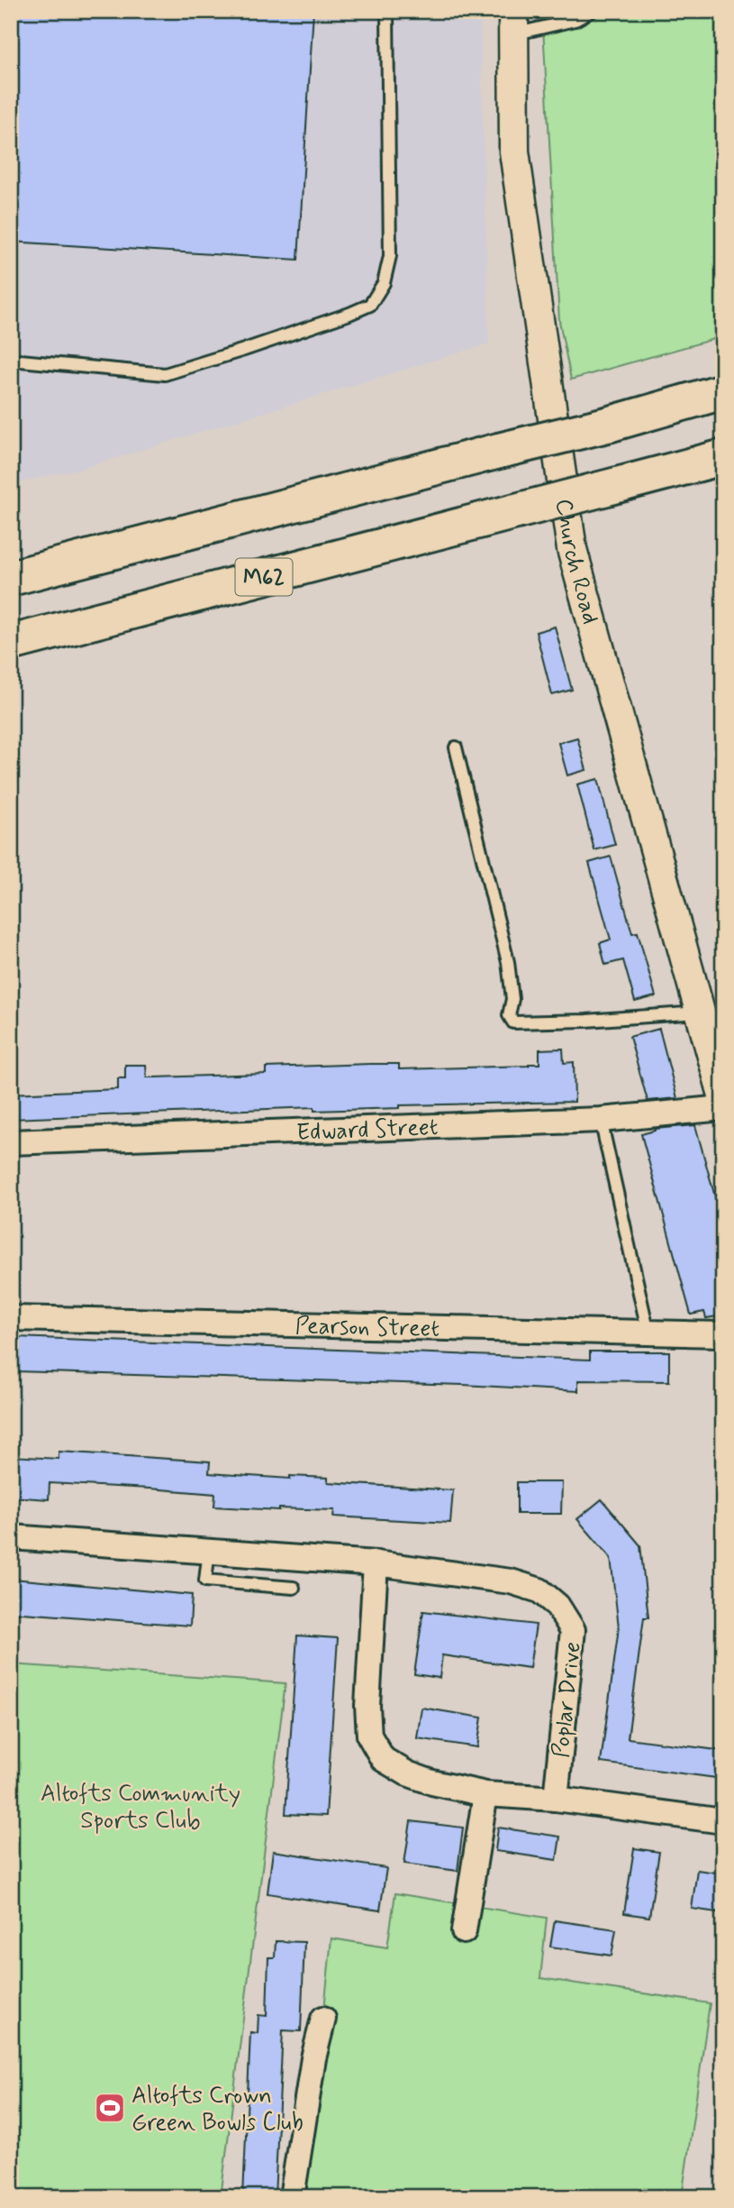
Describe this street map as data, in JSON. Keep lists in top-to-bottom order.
{
  "streets": {
    "highway": ["M62"],
    "street": [
      "Church Road",
      "Edward Street",
      "Pearson Street",
      "Poplar Drive"
    ]
  },
  "parks": ["Altofts Community Sports Club"],
  "places": {
    "sports": ["Altofts Crown Green Bowls Club"]
  }
}
